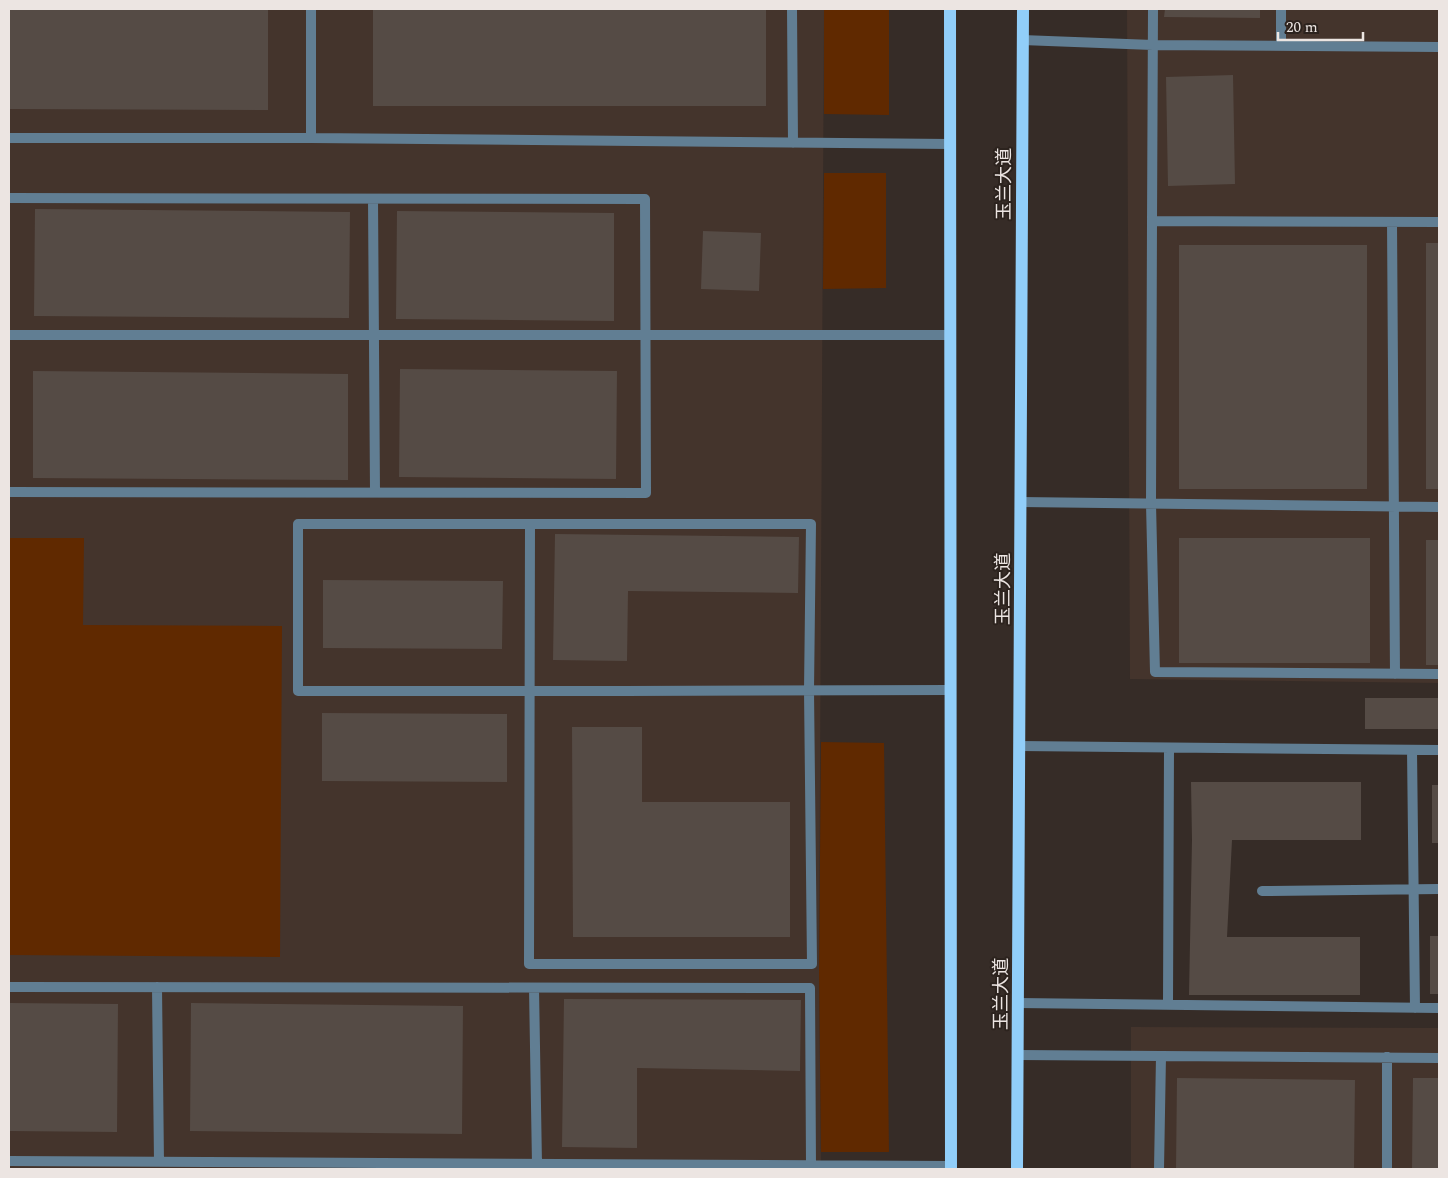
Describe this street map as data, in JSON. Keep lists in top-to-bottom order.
{
  "streets": {
    "main road": ["玉兰大道"]
  },
  "scale_bar": "20 m"
}
